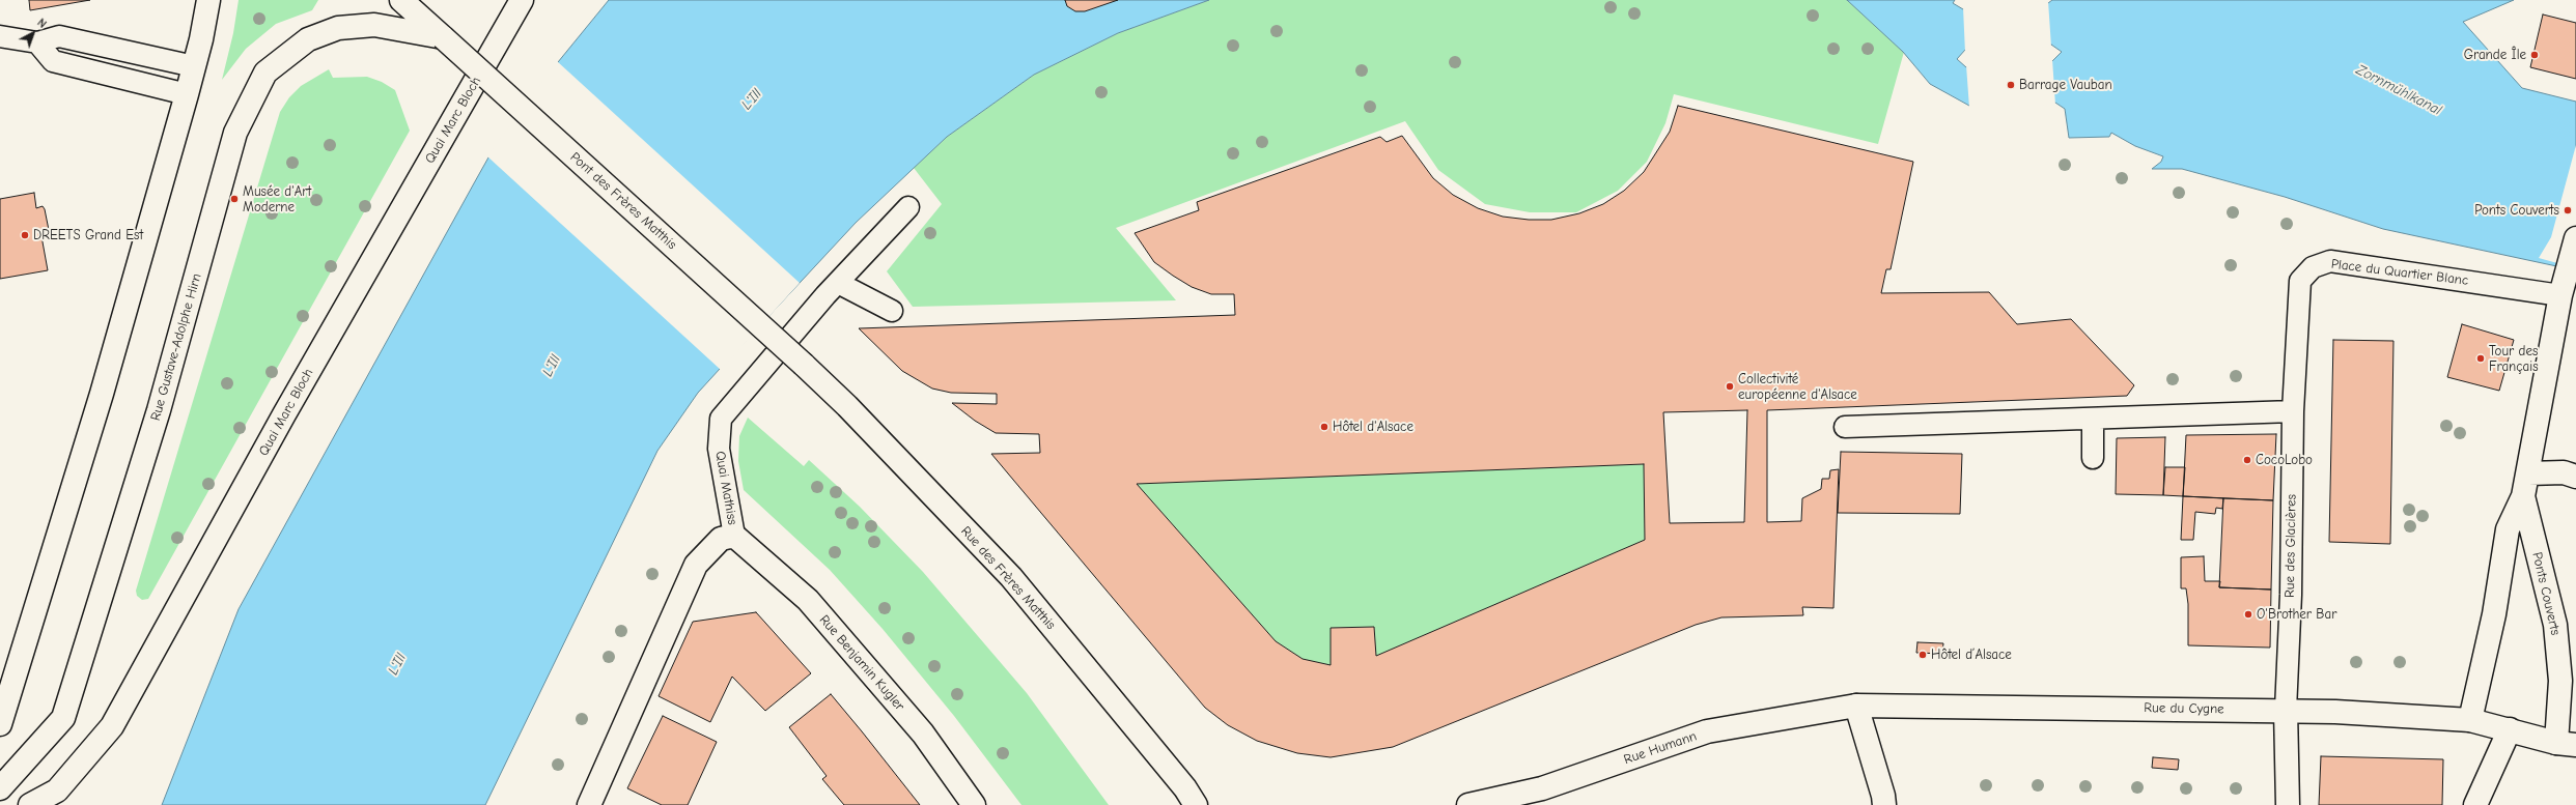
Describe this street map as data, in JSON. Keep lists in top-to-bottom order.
{
  "streets": {
    "street": [
      "Quai Marc Bloch",
      "Pont des Frères Matthis",
      "Rue Gustave-Adolphe Hirn",
      "Quai Mathiss",
      "Rue des Glacières",
      "Rue des Frères Matthis",
      "Ponts Couverts",
      "Rue Benjamin Kugler",
      "Rue du Cygne",
      "Rue Humann"
    ],
    "lane": ["Place du Quartier Blanc"]
  },
  "crossings": [
    ["Pont des Frères Matthis", "Rue Gustave-Adolphe Hirn"],
    ["Pont des Frères Matthis", "Rue des Frères Matthis"],
    ["Place du Quartier Blanc", "Rue des Glacières"],
    ["Place du Quartier Blanc", "Ponts Couverts"],
    ["Quai Mathiss", "Rue Benjamin Kugler"],
    ["Rue des Glacières", "Rue du Cygne"],
    ["Ponts Couverts", "Rue du Cygne"],
    ["Rue du Cygne", "Rue Humann"]
  ],
  "water": ["Zornmühlkanal", "L'Ill"],
  "places": [
    "Grande Île",
    "Barrage Vauban",
    "Musée d'Art Moderne",
    "Ponts Couverts",
    "DREETS Grand Est",
    "Tour des Français",
    "Collectivité européenne d'Alsace",
    "Hôtel d'Alsace",
    "CocoLobo",
    "O'Brother Bar",
    "Hôtel d’Alsace"
  ],
  "north": "top right"
}
